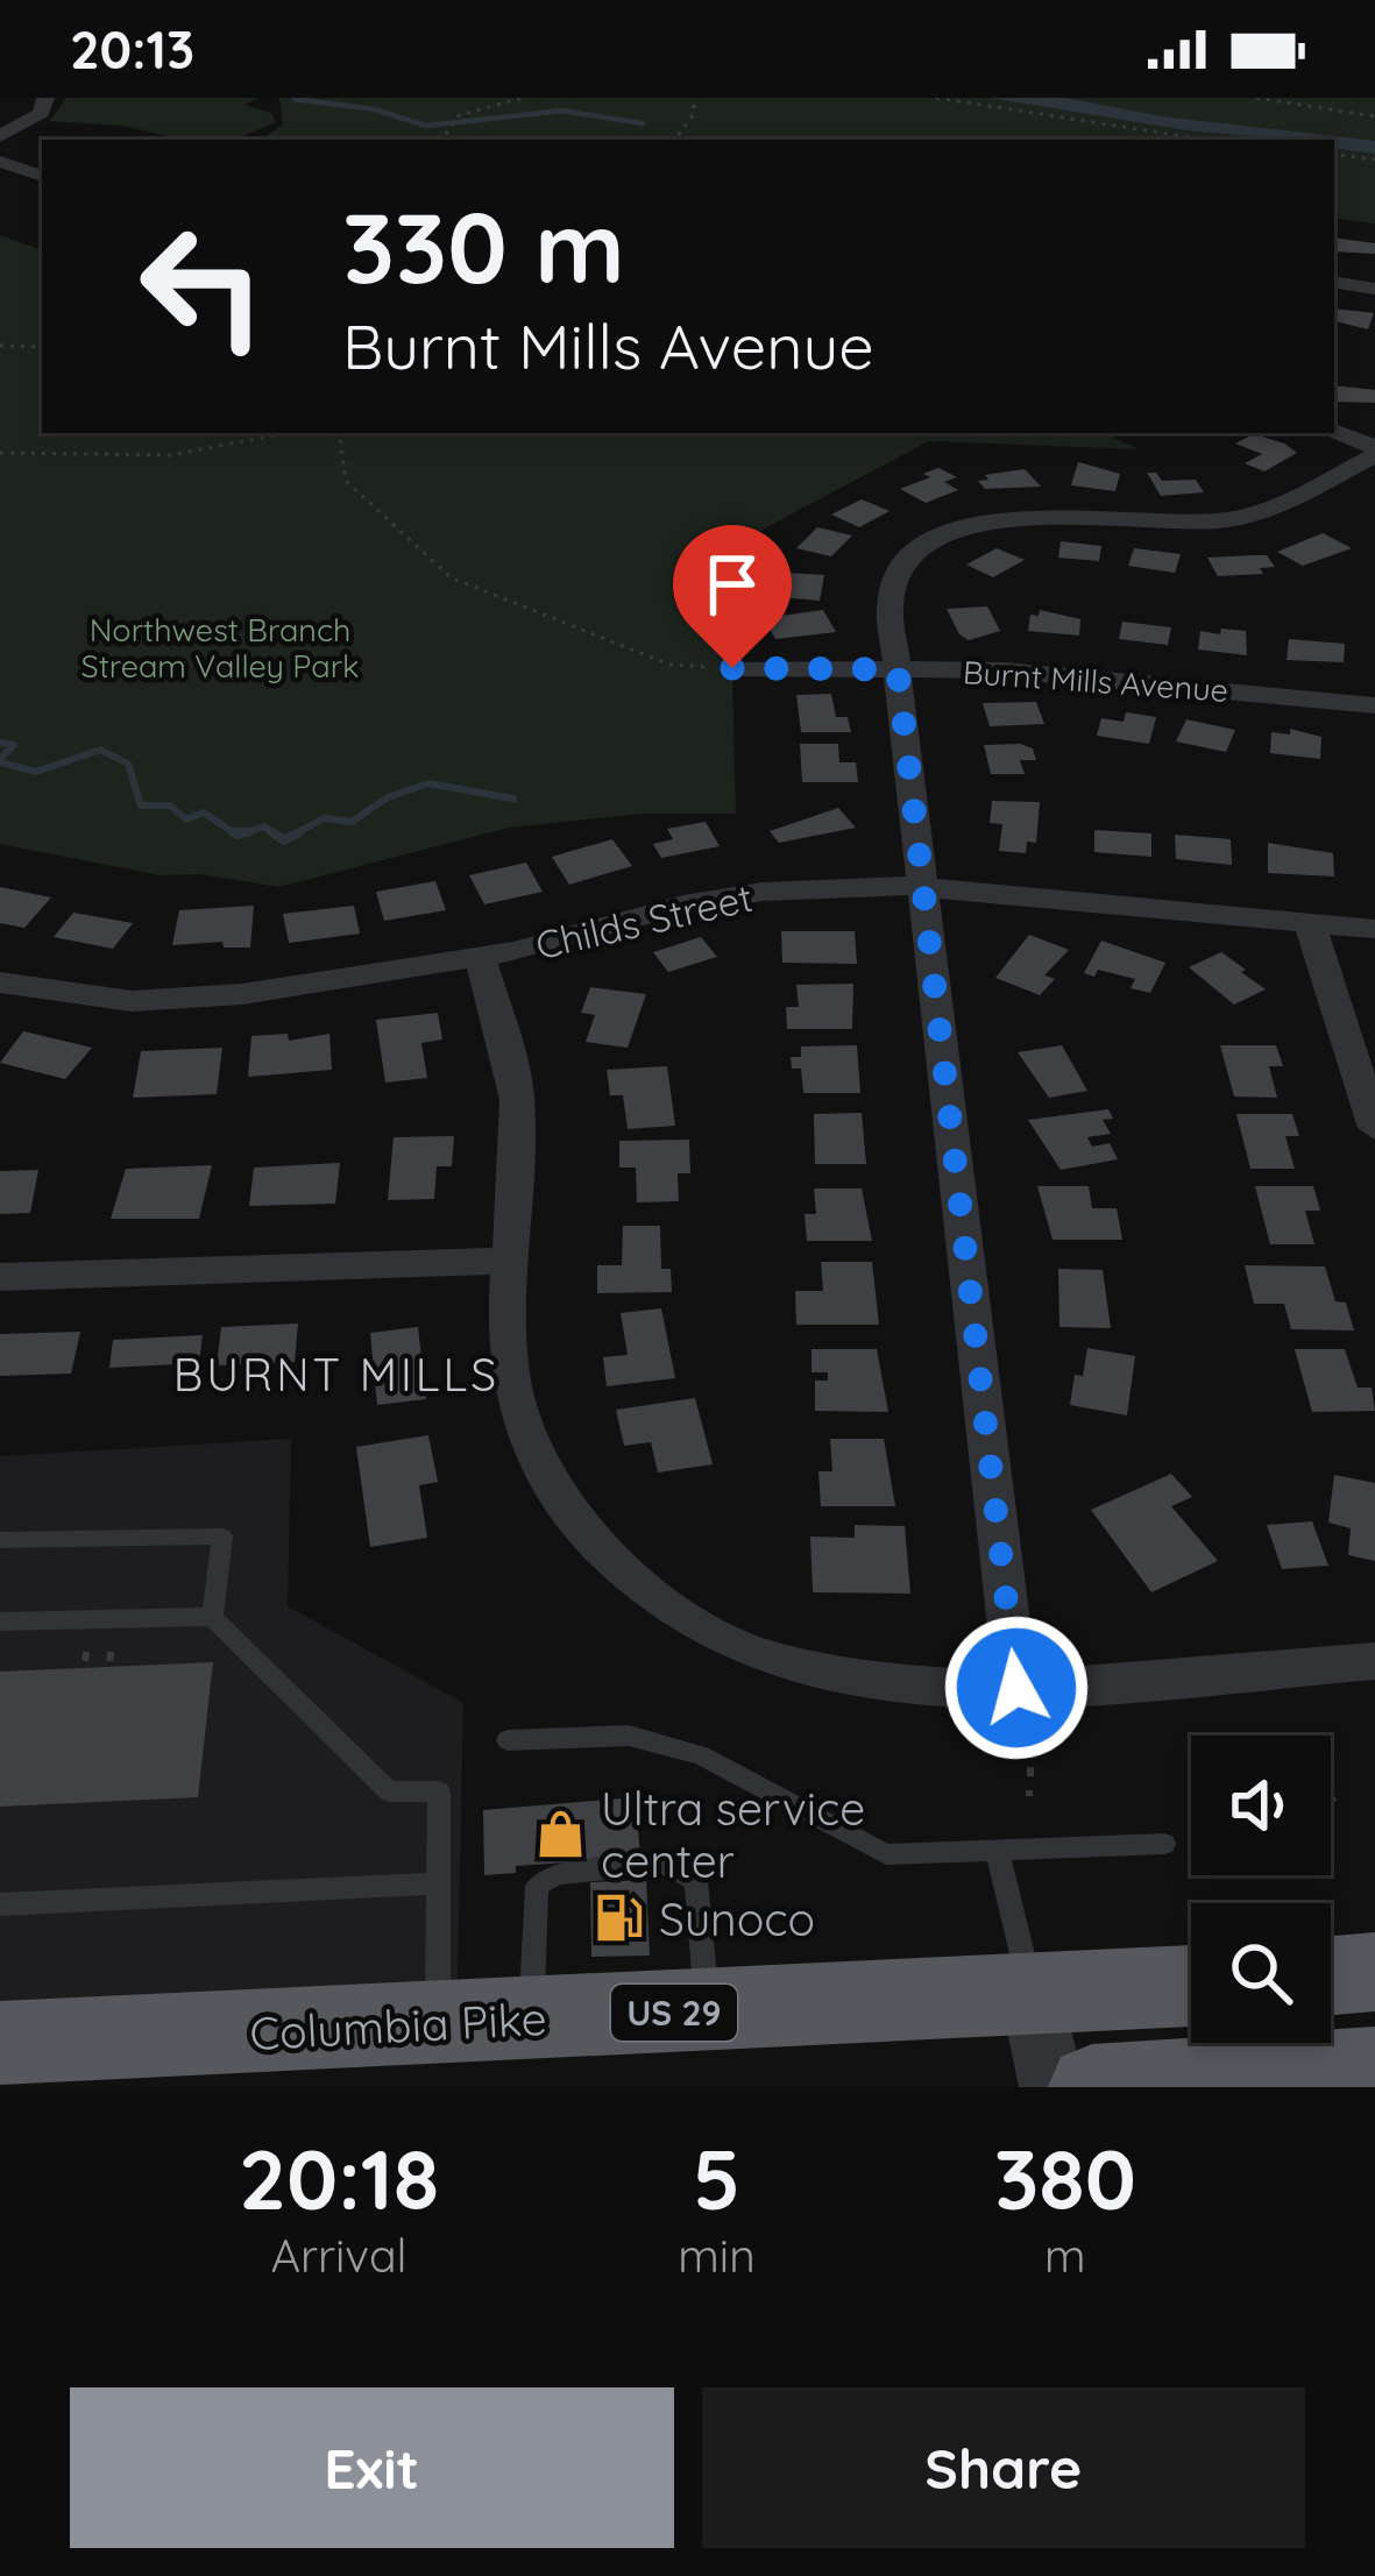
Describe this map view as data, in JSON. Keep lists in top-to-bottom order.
{
  "streets": {
    "highway": ["US 29", "Columbia Pike"],
    "street": ["Burnt Mills Avenue", "Childs Street"]
  },
  "districts": ["BURNT MILLS"],
  "parks": ["Northwest Branch Stream Valley Park"],
  "places": {
    "shop": ["Ultra service center"],
    "fuel station": ["Sunoco"]
  },
  "page": {
    "status": "20:13",
    "turn": ["330 m", "Burnt Mills Avenue"],
    "eta": [
      "20:18",
      "Arrival",
      "5",
      "min",
      "380",
      "m"
    ],
    "buttons": ["Exit", "Share"]
  }
}
